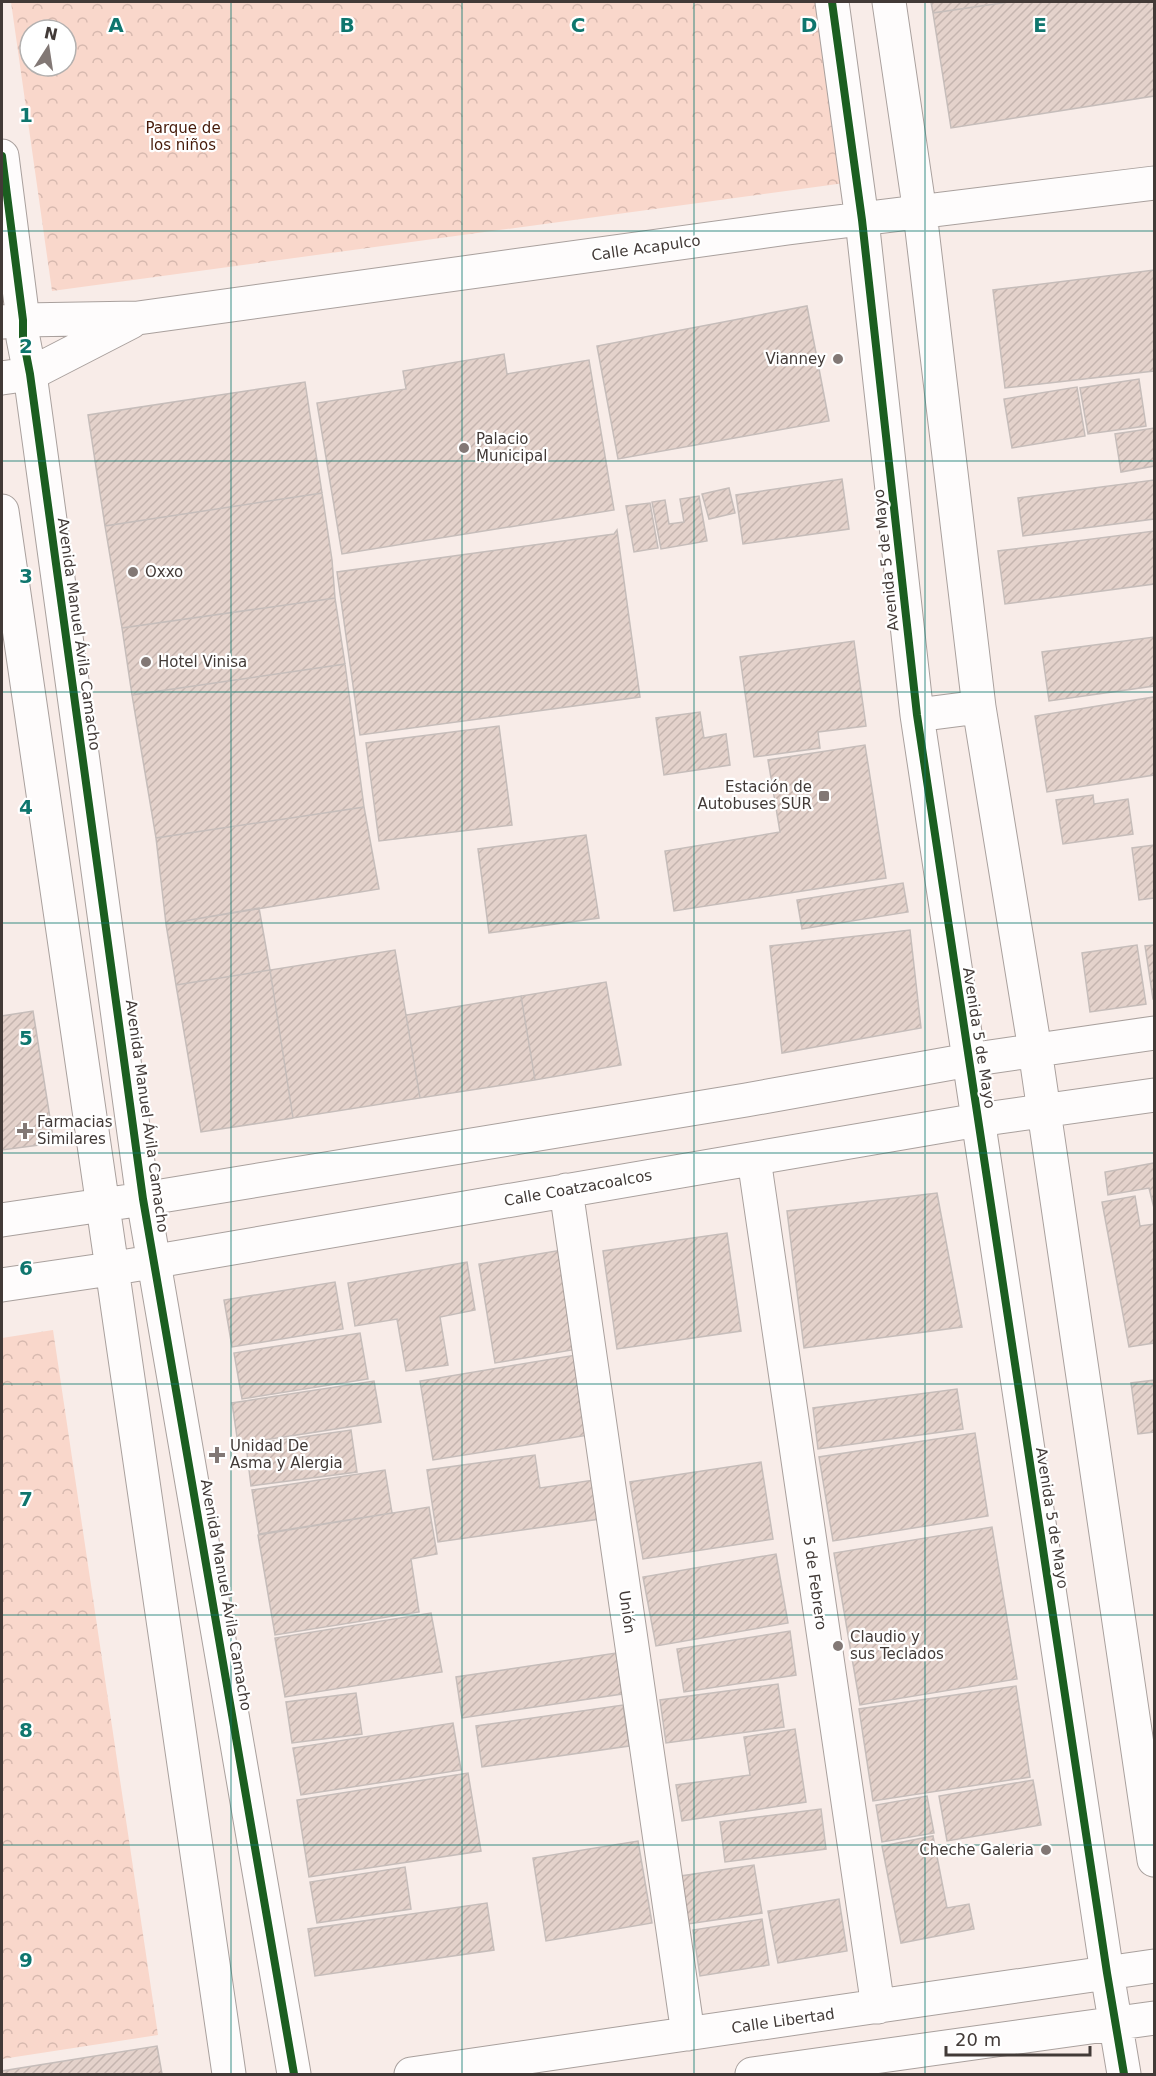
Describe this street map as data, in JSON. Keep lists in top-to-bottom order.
{
  "streets": {
    "street": [
      "Calle Acapulco",
      "Avenida 5 de Mayo",
      "Avenida Manuel Ávila Camacho",
      "Calle Coatzacoalcos",
      "5 de Febrero",
      "Unión",
      "Calle Libertad"
    ]
  },
  "crossings": [
    ["Calle Acapulco", "Avenida 5 de Mayo"],
    ["Calle Acapulco", "Avenida Manuel Ávila Camacho"],
    ["Avenida 5 de Mayo", "Calle Coatzacoalcos"],
    ["Avenida 5 de Mayo", "Calle Libertad"],
    ["Avenida Manuel Ávila Camacho", "Calle Coatzacoalcos"],
    ["Calle Coatzacoalcos", "5 de Febrero"],
    ["Calle Coatzacoalcos", "Unión"],
    ["5 de Febrero", "Calle Libertad"],
    ["Unión", "Calle Libertad"]
  ],
  "parks": ["Parque de los niños"],
  "places": {
    "other": [
      "Vianney",
      "Palacio Municipal",
      "Oxxo",
      "Hotel Vinisa",
      "Claudio y sus Teclados",
      "Cheche Galeria"
    ],
    "transit": ["Estación de Autobuses SUR"],
    "health": ["Farmacias Similares", "Unidad De Asma y Alergia"]
  },
  "scale_bar": "20 m",
  "north": "top",
  "grid": {
    "columns": [
      "A",
      "B",
      "C",
      "D",
      "E"
    ],
    "rows": [
      "1",
      "2",
      "3",
      "4",
      "5",
      "6",
      "7",
      "8",
      "9"
    ]
  }
}
